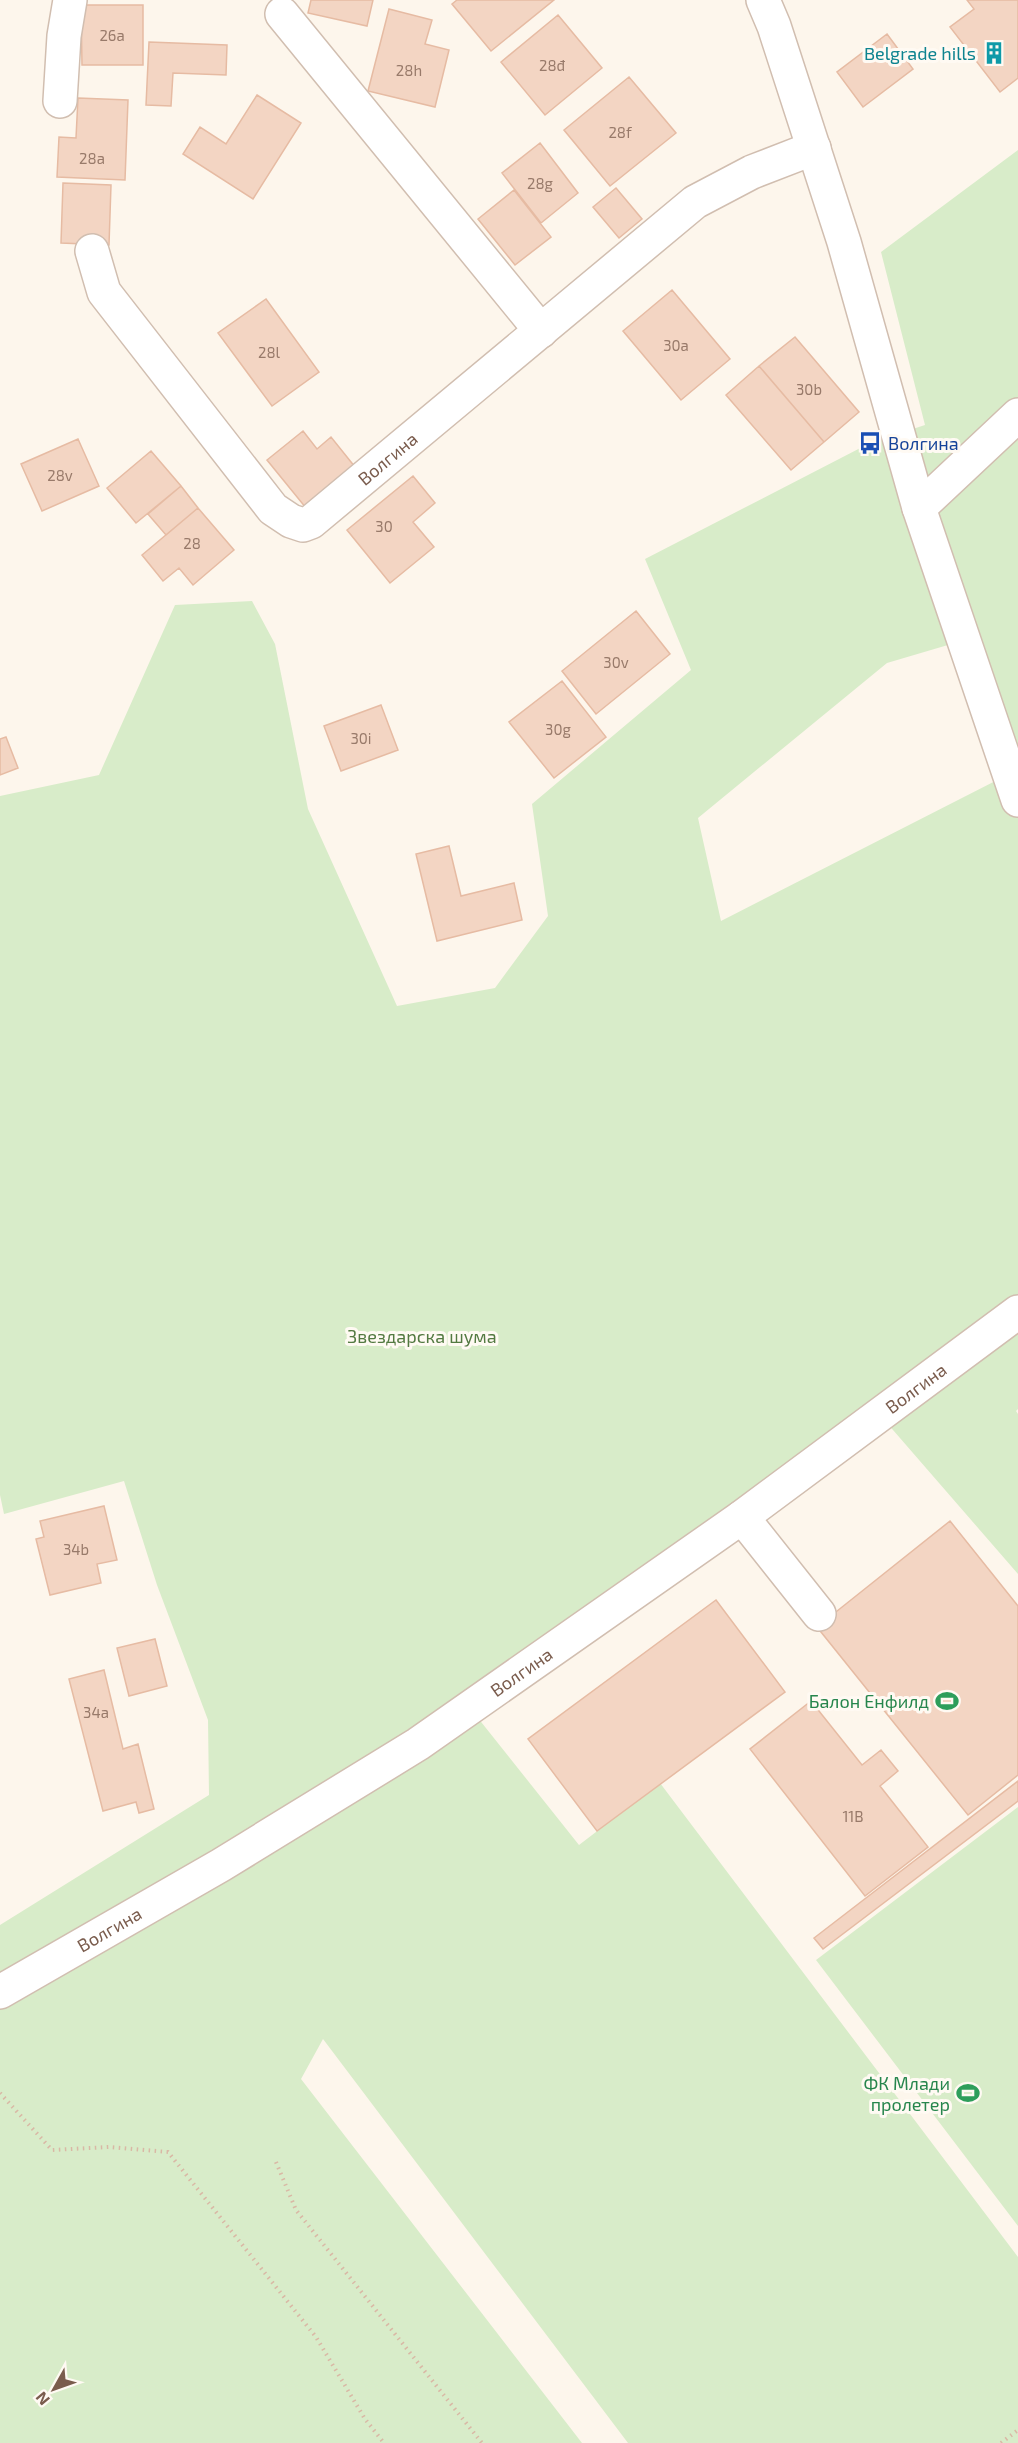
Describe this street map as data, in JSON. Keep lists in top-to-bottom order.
{
  "streets": {
    "street": ["Волгина"]
  },
  "parks": ["Звездарска шума"],
  "places": {
    "building": ["Belgrade hills"],
    "bus stop": ["Волгина"],
    "sports": ["Балон Енфилд", "ФК Млади пролетер"]
  },
  "house_numbers": [
    "26a",
    "28đ",
    "28h",
    "28f",
    "28a",
    "28g",
    "30a",
    "28l",
    "30b",
    "28v",
    "30",
    "28",
    "30v",
    "30g",
    "30i",
    "34b",
    "34a",
    "11B"
  ],
  "north": "bottom left"
}
